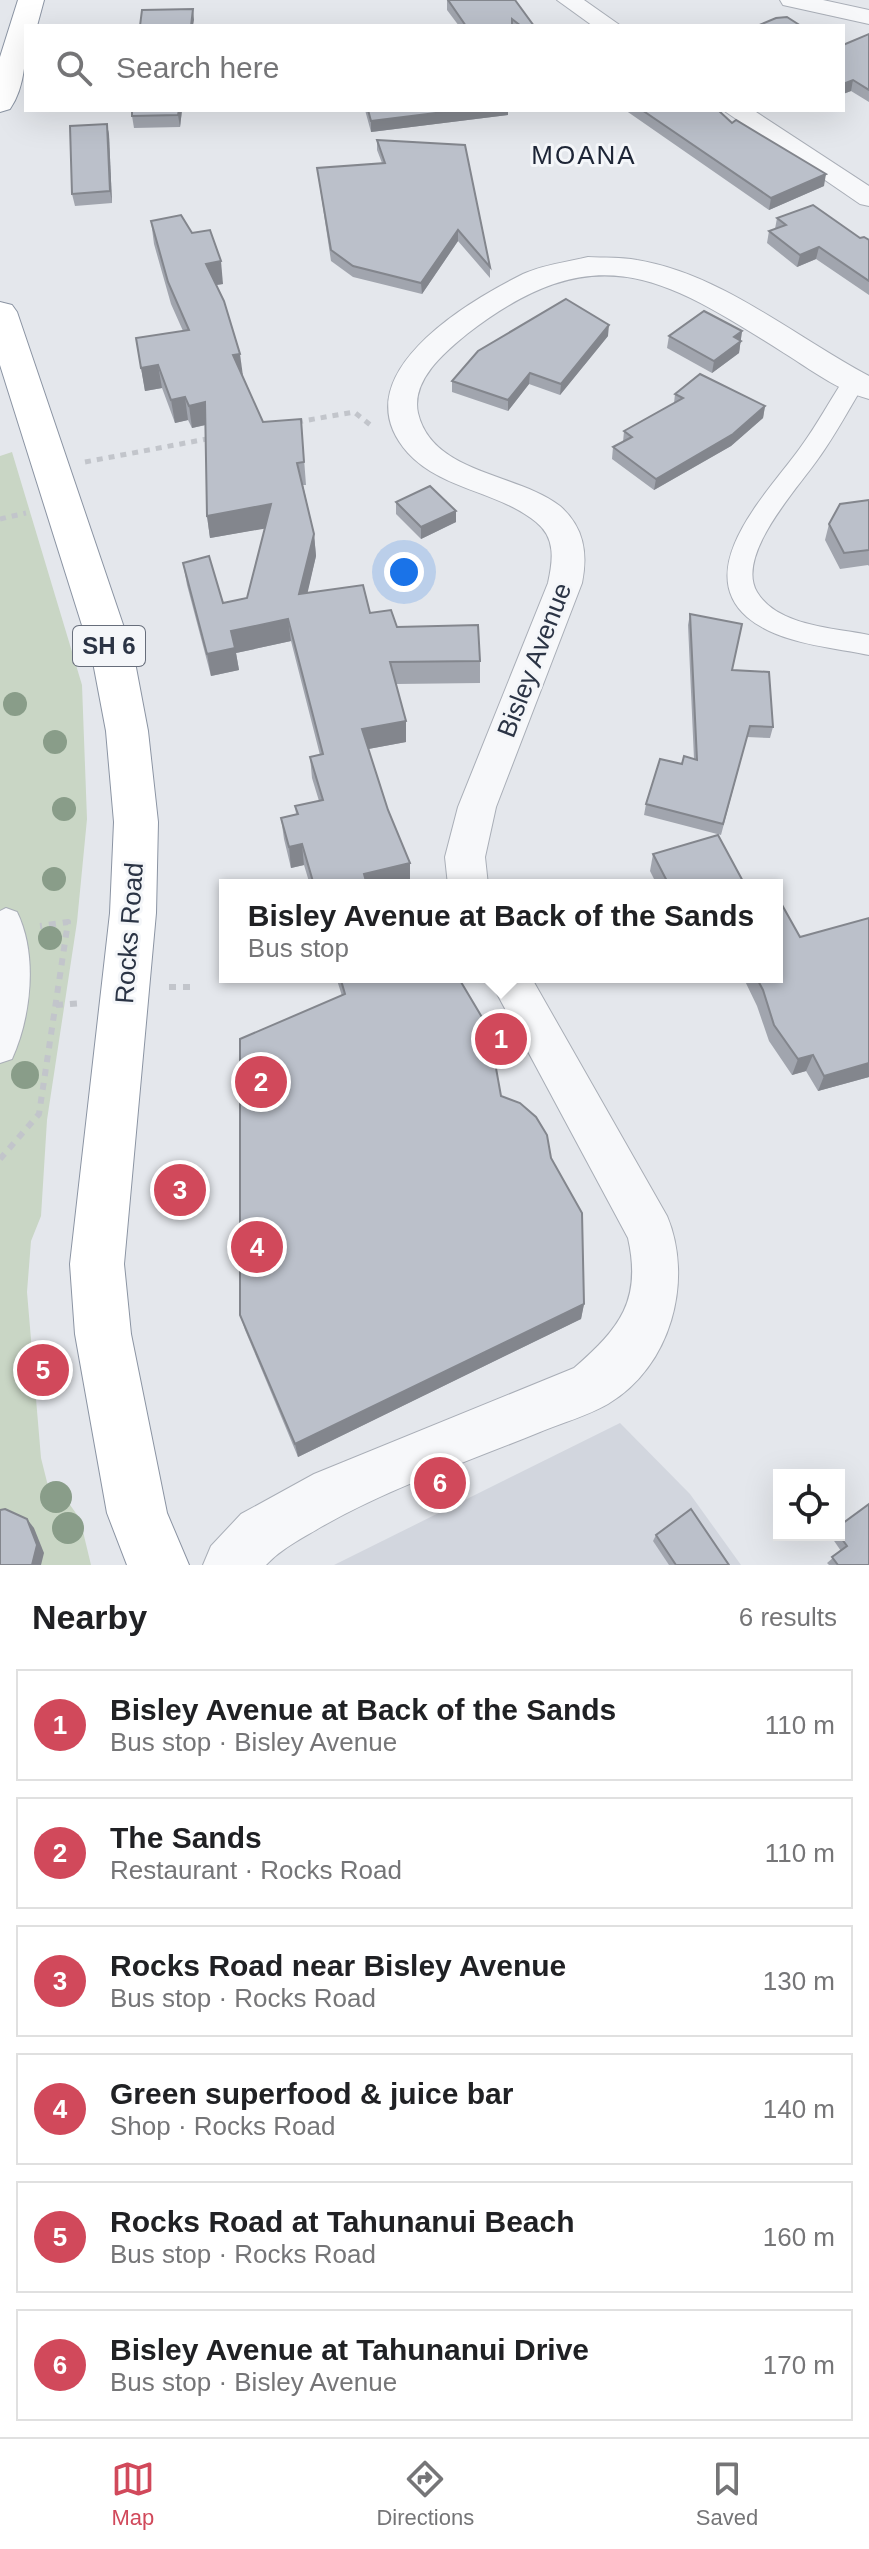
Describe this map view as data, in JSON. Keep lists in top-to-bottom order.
{
  "streets": {
    "highway": ["SH 6", "Rocks Road"],
    "street": ["Bisley Avenue"]
  },
  "districts": ["MOANA"],
  "page": {
    "search": "Search here",
    "popup": ["Bisley Avenue at Back of the Sands", "Bus stop"],
    "pins": [
      "1",
      "2",
      "3",
      "4",
      "5",
      "6"
    ],
    "heading": ["Nearby", "6 results"],
    "list": [
      {
        "mark": "1",
        "name": "Bisley Avenue at Back of the Sands",
        "note": "Bus stop · Bisley Avenue",
        "value": "110 m"
      },
      {
        "mark": "2",
        "name": "The Sands",
        "note": "Restaurant · Rocks Road",
        "value": "110 m"
      },
      {
        "mark": "3",
        "name": "Rocks Road near Bisley Avenue",
        "note": "Bus stop · Rocks Road",
        "value": "130 m"
      },
      {
        "mark": "4",
        "name": "Green superfood & juice bar",
        "note": "Shop · Rocks Road",
        "value": "140 m"
      },
      {
        "mark": "5",
        "name": "Rocks Road at Tahunanui Beach",
        "note": "Bus stop · Rocks Road",
        "value": "160 m"
      },
      {
        "mark": "6",
        "name": "Bisley Avenue at Tahunanui Drive",
        "note": "Bus stop · Bisley Avenue",
        "value": "170 m"
      }
    ],
    "nav": ["Map", "Directions", "Saved"]
  }
}
